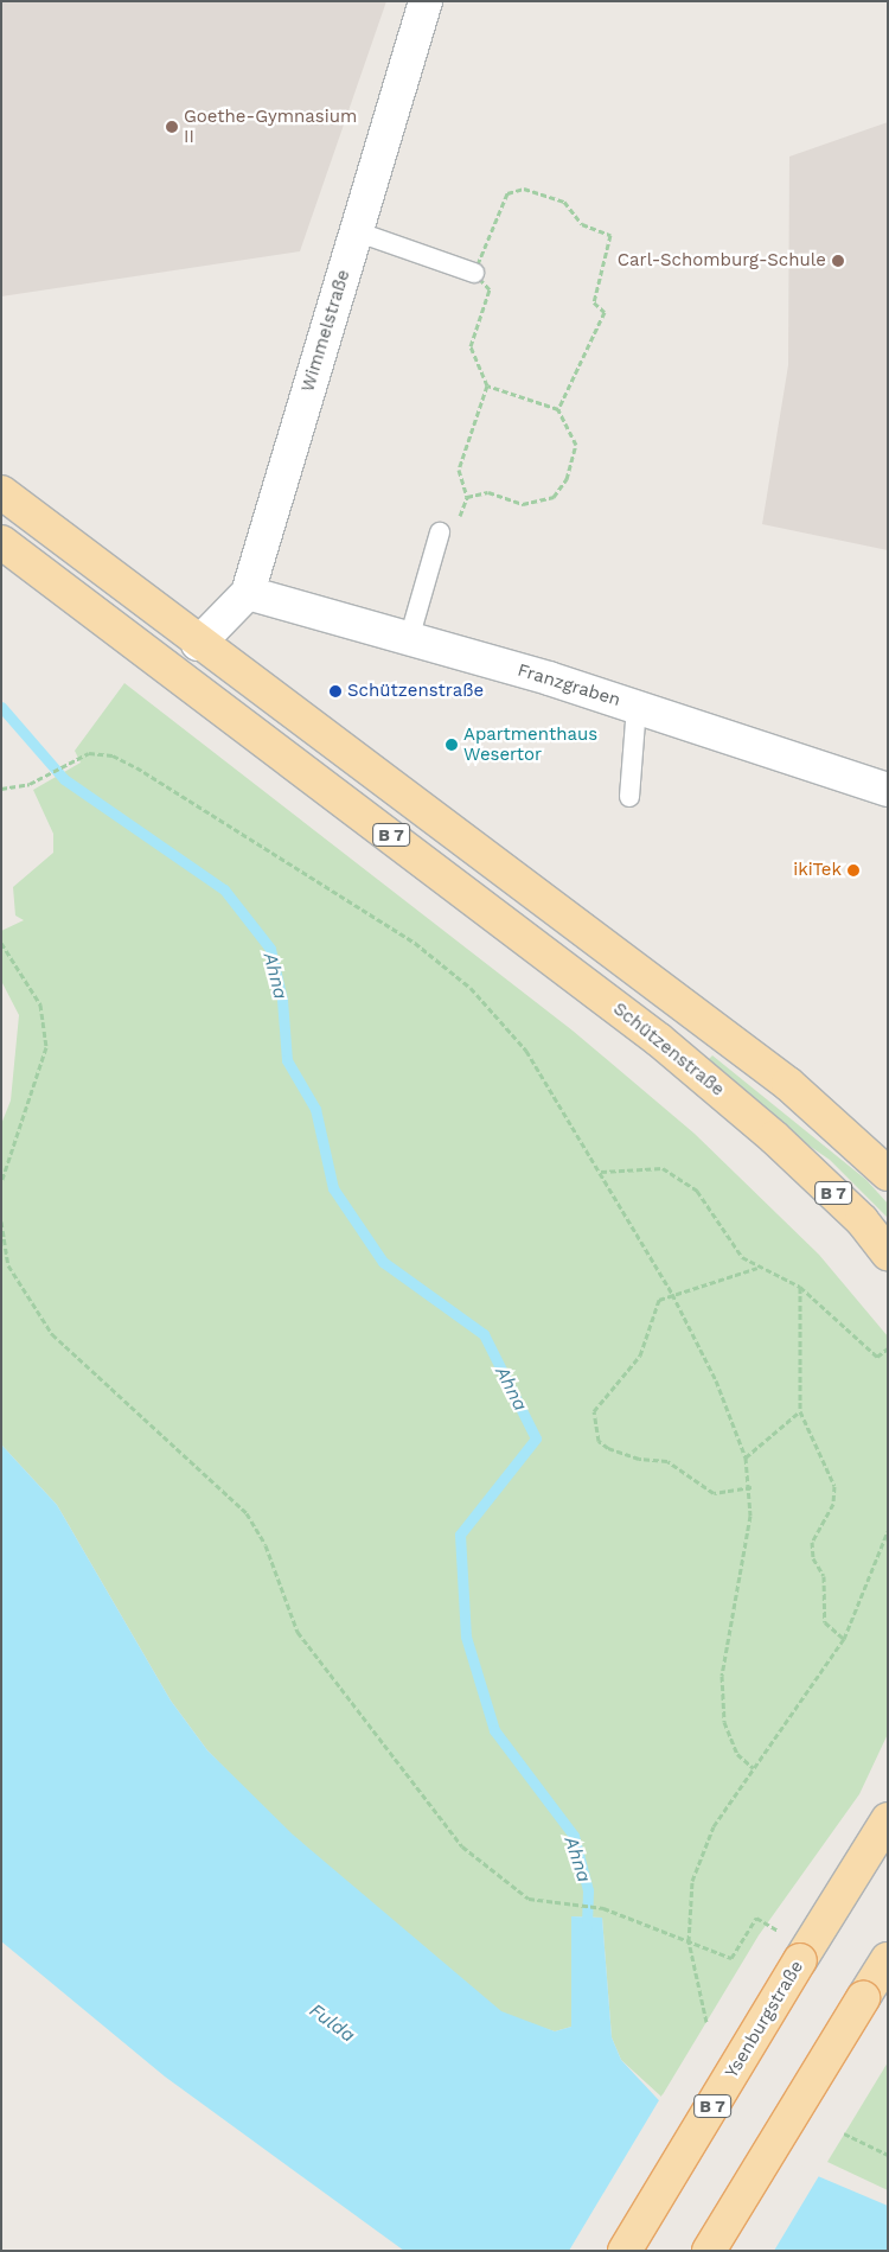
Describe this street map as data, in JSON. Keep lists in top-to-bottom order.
{
  "streets": {
    "main road": ["B 7", "Schützenstraße", "Ysenburgstraße"],
    "street": ["Wimmelstraße", "Franzgraben"]
  },
  "crossings": [
    ["Wimmelstraße", "Franzgraben"],
    ["Wimmelstraße", "B 7"]
  ],
  "water": ["Ahna", "Fulda"],
  "places": [
    "Goethe-Gymnasium II",
    "Carl-Schomburg-Schule",
    "Schützenstraße",
    "Apartmenthaus Wesertor",
    "ikiTek"
  ]
}
